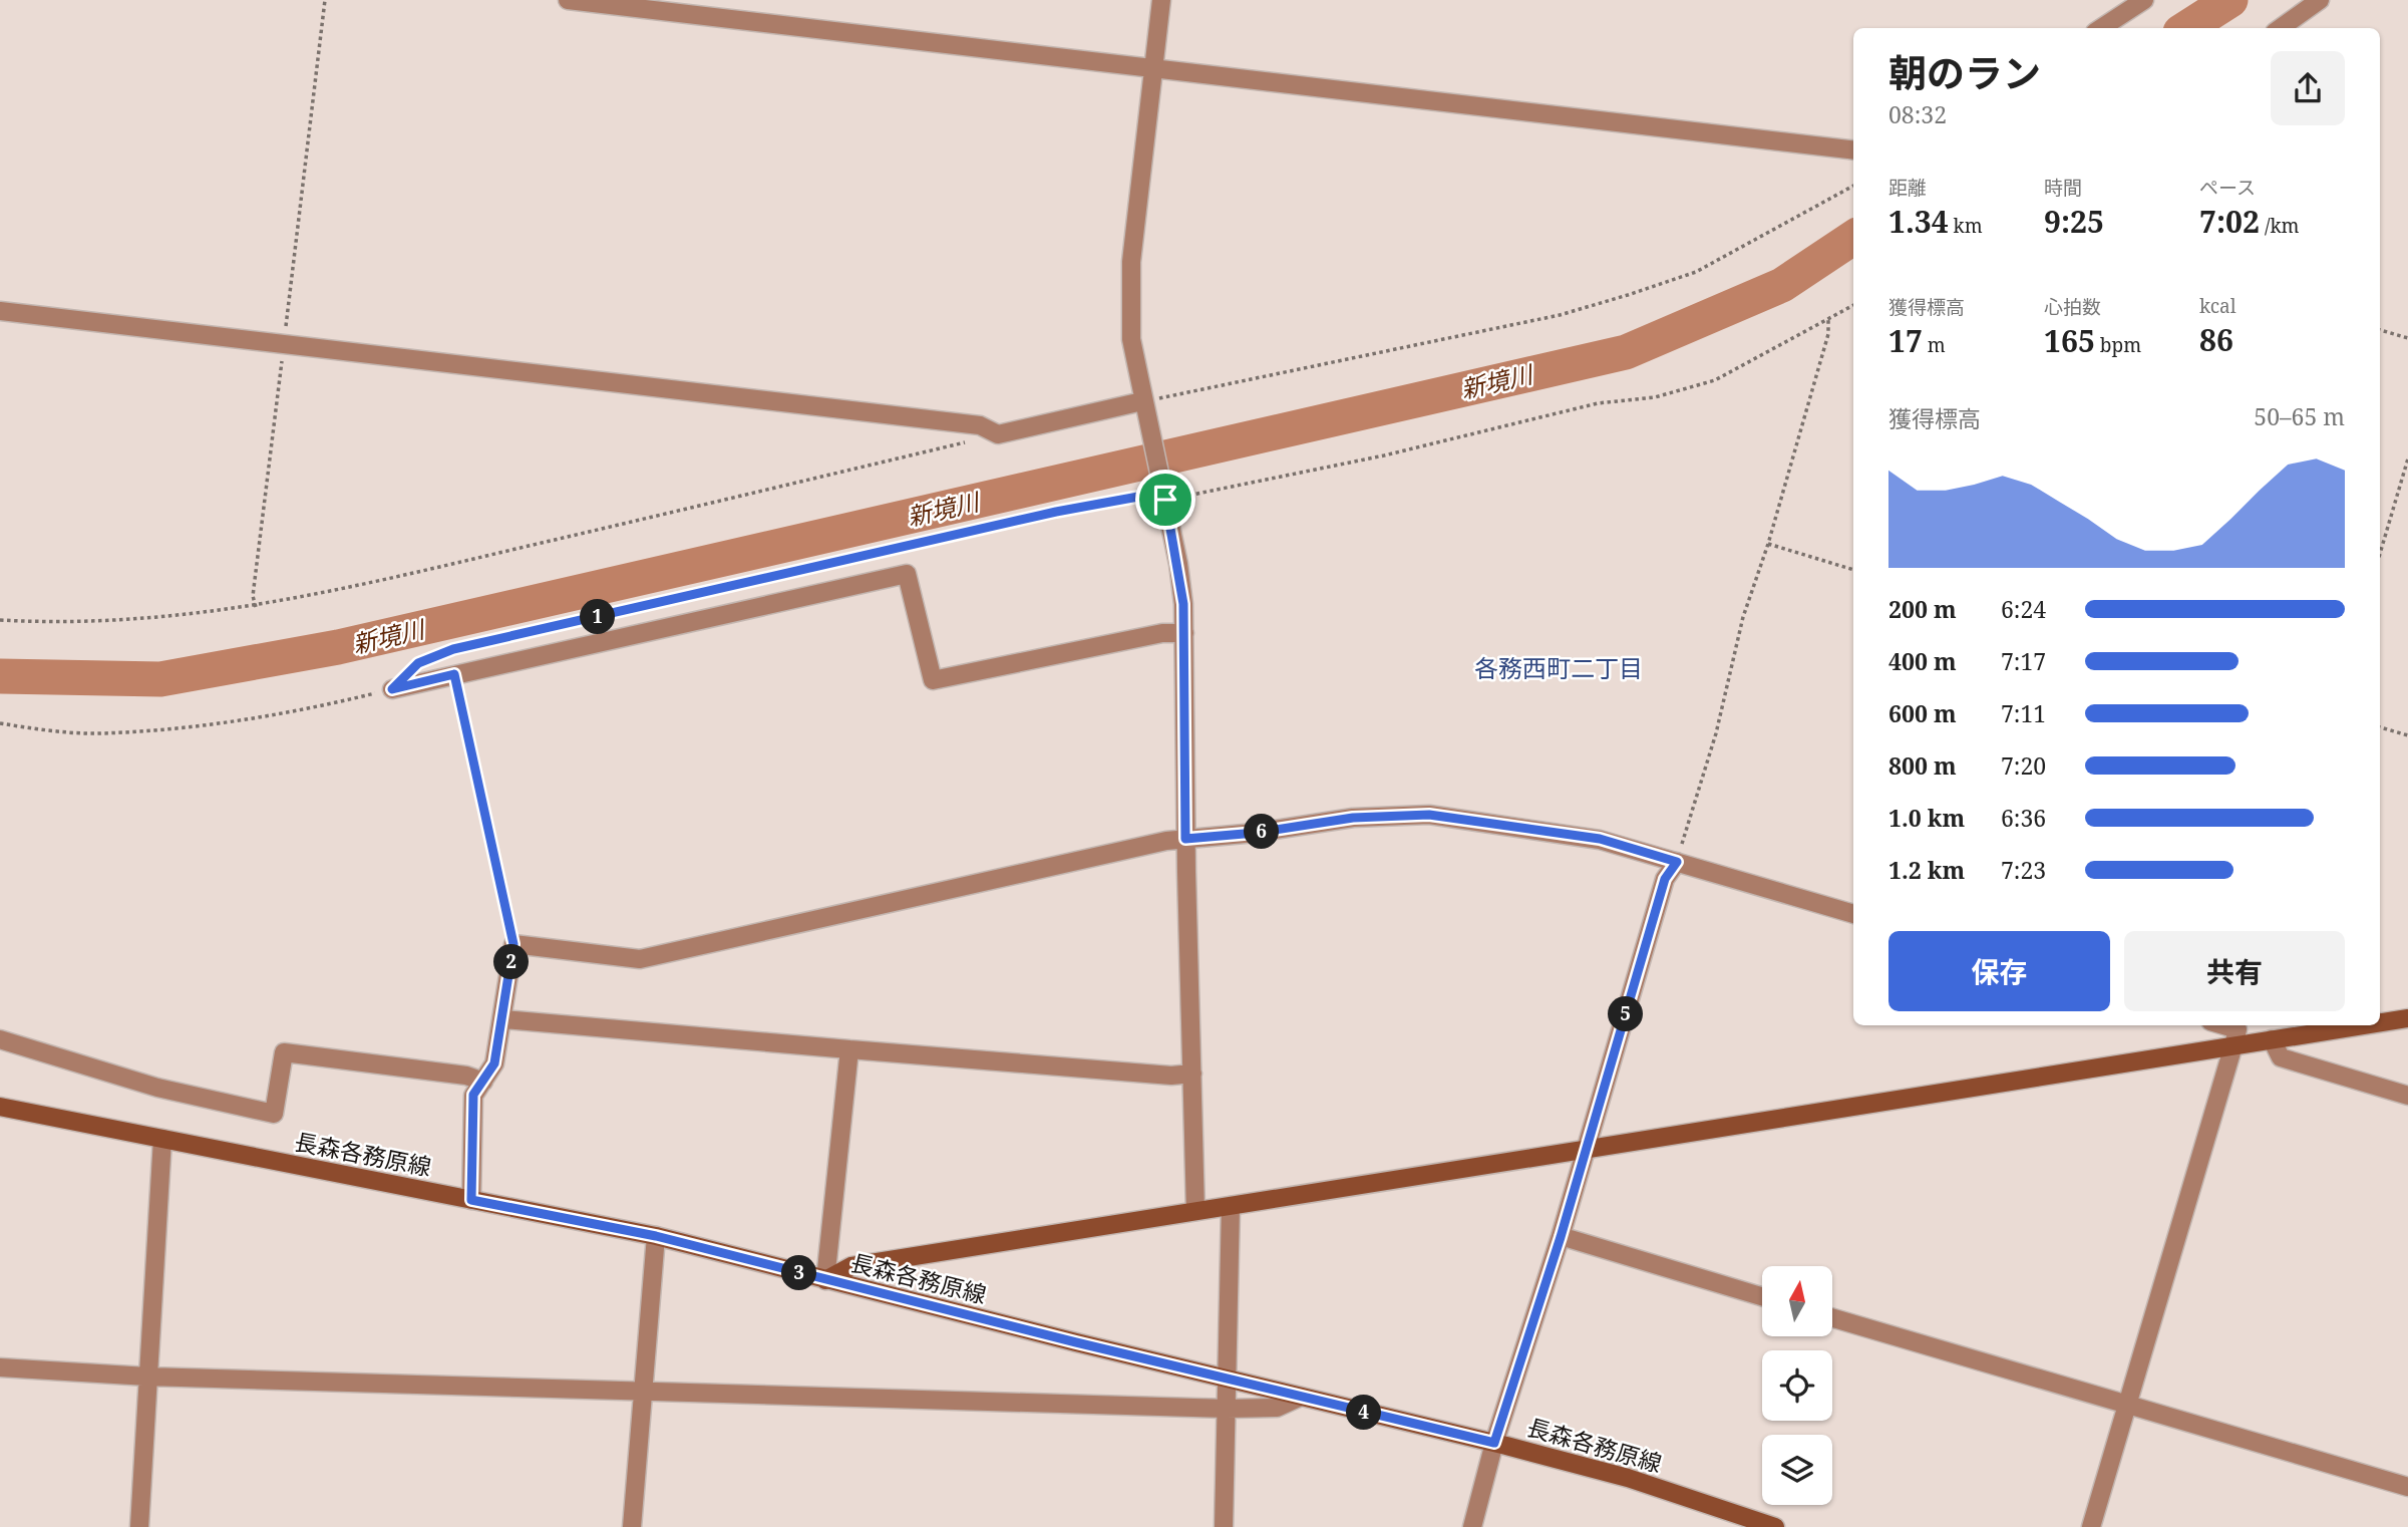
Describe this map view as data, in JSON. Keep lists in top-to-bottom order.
{
  "streets": {
    "main road": ["長森各務原線"]
  },
  "districts": ["各務西町二丁目"],
  "water": ["新境川"],
  "north": "top",
  "page": {
    "heading": ["朝のラン", "08:32"],
    "stats": [
      ["距離", "1.34 km"],
      ["時間", "9:25"],
      ["ペース", "7:02 /km"],
      ["獲得標高", "17 m"],
      ["心拍数", "165 bpm"],
      ["kcal", "86"]
    ],
    "chart": ["獲得標高", "50–65 m"],
    "list": [
      {
        "name": "200 m",
        "note": "6:24"
      },
      {
        "name": "400 m",
        "note": "7:17"
      },
      {
        "name": "600 m",
        "note": "7:11"
      },
      {
        "name": "800 m",
        "note": "7:20"
      },
      {
        "name": "1.0 km",
        "note": "6:36"
      },
      {
        "name": "1.2 km",
        "note": "7:23"
      }
    ],
    "pins": [
      "1",
      "6",
      "2",
      "5",
      "3",
      "4"
    ],
    "buttons": ["保存", "共有"]
  }
}
